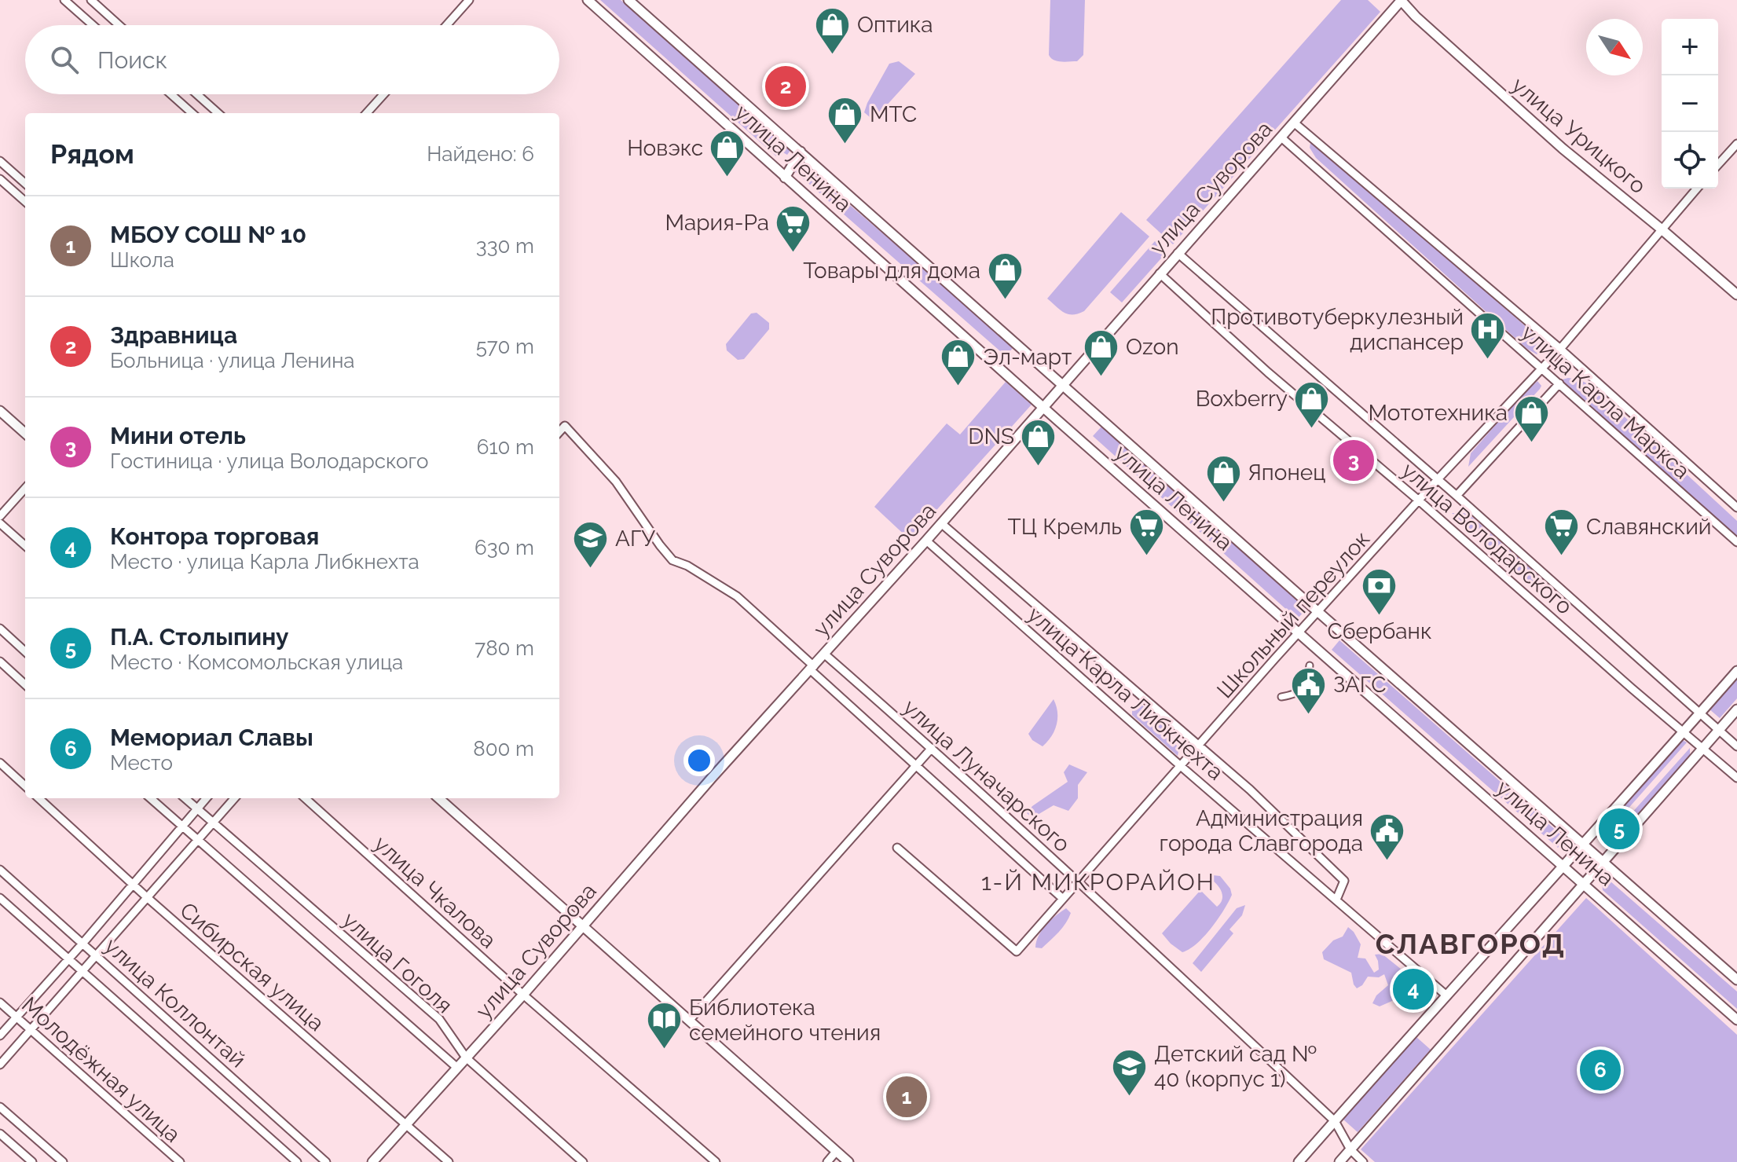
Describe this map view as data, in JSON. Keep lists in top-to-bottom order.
{
  "streets": {
    "street": [
      "улица Урицкого",
      "улица Ленина",
      "улица Суворова",
      "улица Карла Маркса",
      "улица Володарского",
      "Школьный переулок",
      "улица Карла Либкнехта",
      "улица Луначарского",
      "улица Чкалова",
      "улица Гоголя",
      "Сибирская улица",
      "улица Коллонтай",
      "Молодёжная улица"
    ]
  },
  "crossings": [
    ["улица Урицкого", "улица Суворова"],
    ["улица Урицкого", "Школьный переулок"],
    ["улица Ленина", "улица Суворова"],
    ["улица Ленина", "Школьный переулок"],
    ["улица Суворова", "улица Карла Маркса"],
    ["улица Суворова", "улица Володарского"],
    ["улица Суворова", "улица Карла Либкнехта"],
    ["улица Суворова", "улица Луначарского"],
    ["улица Суворова", "улица Чкалова"],
    ["улица Суворова", "улица Гоголя"],
    ["улица Суворова", "Сибирская улица"],
    ["улица Карла Маркса", "Школьный переулок"],
    ["улица Володарского", "Школьный переулок"],
    ["Школьный переулок", "улица Карла Либкнехта"],
    ["Школьный переулок", "улица Луначарского"]
  ],
  "districts": ["1-Й МИКРОРАЙОН", "СЛАВГОРОД"],
  "places": {
    "shop": [
      "Оптика",
      "МТС",
      "Новэкс",
      "Товары для дома",
      "Ozon",
      "Эл-март",
      "Boxberry",
      "Мототехника",
      "DNS",
      "Японец"
    ],
    "supermarket": ["Мария-Ра", "ТЦ Кремль", "Славянский"],
    "hospital": ["Противотуберкулезный диспансер"],
    "school or university": ["АГУ", "Детский сад № 40 (корпус 1)"],
    "bank": ["Сбербанк"],
    "public building": ["ЗАГС", "Администрация города Славгорода"],
    "library": ["Библиотека семейного чтения"]
  },
  "north": "bottom right",
  "page": {
    "map_buttons": ["+", "−"],
    "search": "Поиск",
    "pins": [
      "2",
      "3",
      "5",
      "4",
      "6",
      "1"
    ],
    "heading": ["Рядом", "Найдено: 6"],
    "list": [
      {
        "mark": "1",
        "name": "МБОУ СОШ № 10",
        "note": "Школа",
        "value": "330 m"
      },
      {
        "mark": "2",
        "name": "Здравница",
        "note": "Больница · улица Ленина",
        "value": "570 m"
      },
      {
        "mark": "3",
        "name": "Мини отель",
        "note": "Гостиница · улица Володарского",
        "value": "610 m"
      },
      {
        "mark": "4",
        "name": "Контора торговая",
        "note": "Место · улица Карла Либкнехта",
        "value": "630 m"
      },
      {
        "mark": "5",
        "name": "П.А. Столыпину",
        "note": "Место · Комсомольская улица",
        "value": "780 m"
      },
      {
        "mark": "6",
        "name": "Мемориал Славы",
        "note": "Место",
        "value": "800 m"
      }
    ]
  }
}
